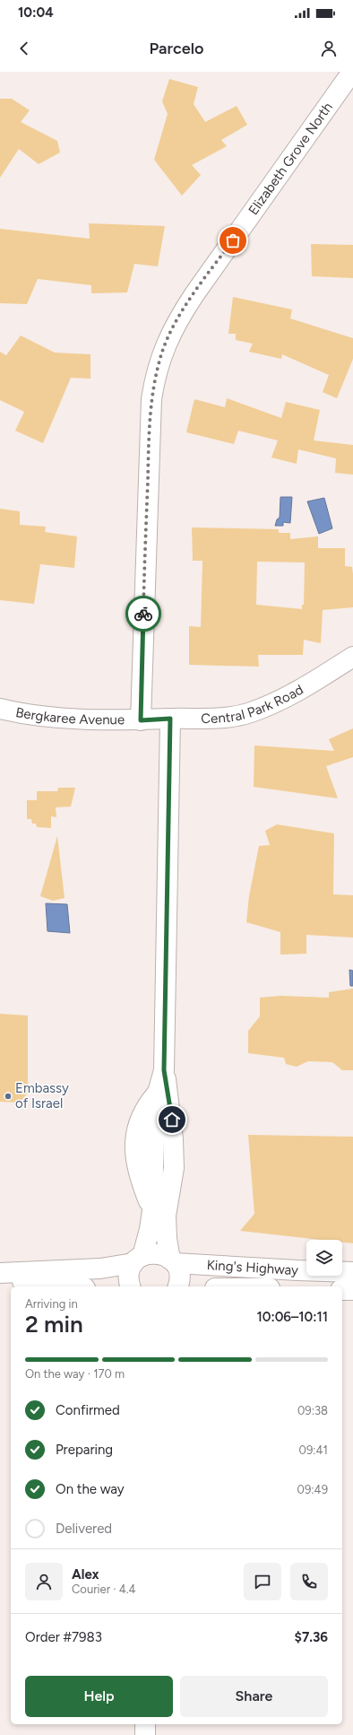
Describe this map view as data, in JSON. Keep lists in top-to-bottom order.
{
  "streets": {
    "street": [
      "Elizabeth Grove North",
      "Central Park Road",
      "Bergkaree Avenue",
      "King's Highway"
    ]
  },
  "crossings": [
    ["Elizabeth Grove North", "Central Park Road"],
    ["Elizabeth Grove North", "Bergkaree Avenue"],
    ["Central Park Road", "Bergkaree Avenue"]
  ],
  "places": ["Embassy of Israel"],
  "page": {
    "status": "10:04",
    "header": "Parcelo",
    "heading": ["2 min", "Arriving in", "10:06–10:11"],
    "panel": [
      "Alex",
      "Courier · 4.4",
      "Order #7983",
      "$7.36"
    ],
    "bar": "On the way · 170 m",
    "list": [
      ["Confirmed", "09:38"],
      ["Preparing", "09:41"],
      ["On the way", "09:49"],
      "Delivered"
    ],
    "buttons": ["Help", "Share"]
  }
}
